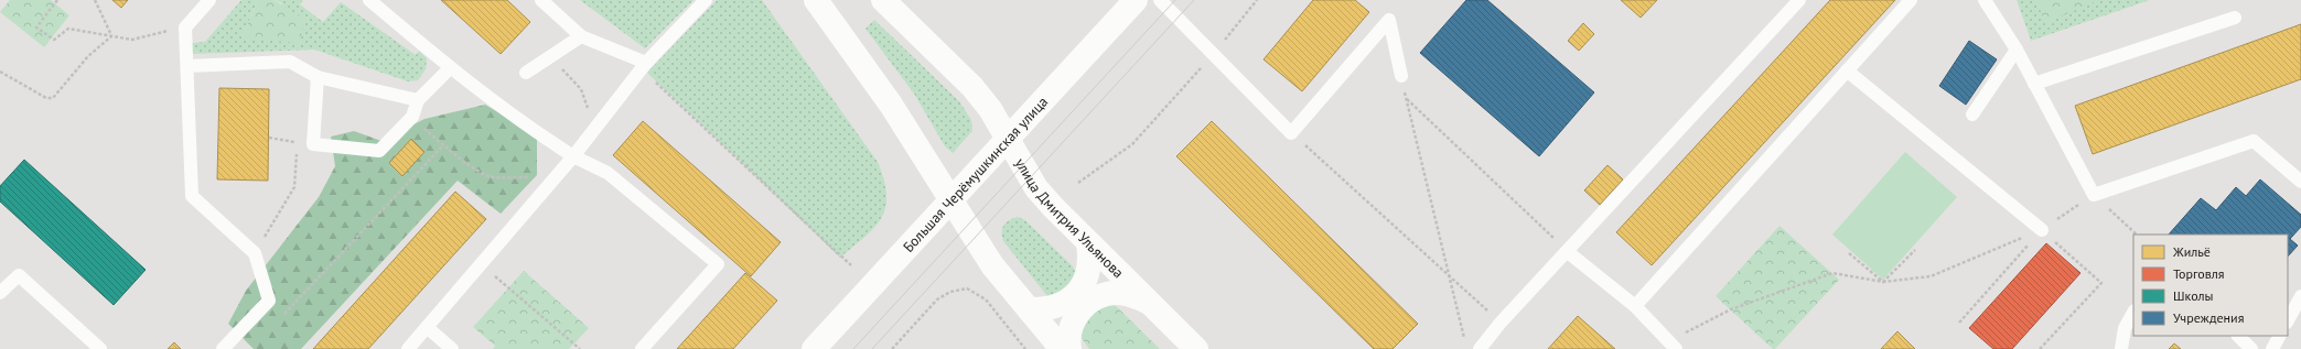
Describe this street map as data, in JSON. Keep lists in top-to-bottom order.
{
  "streets": {
    "main road": ["Большая Черёмушкинская улица", "улица Дмитрия Ульянова"]
  },
  "crossings": [
    ["Большая Черёмушкинская улица", "улица Дмитрия Ульянова"]
  ],
  "legend": [
    "Жильё",
    "Торговля",
    "Школы",
    "Учреждения"
  ]
}
